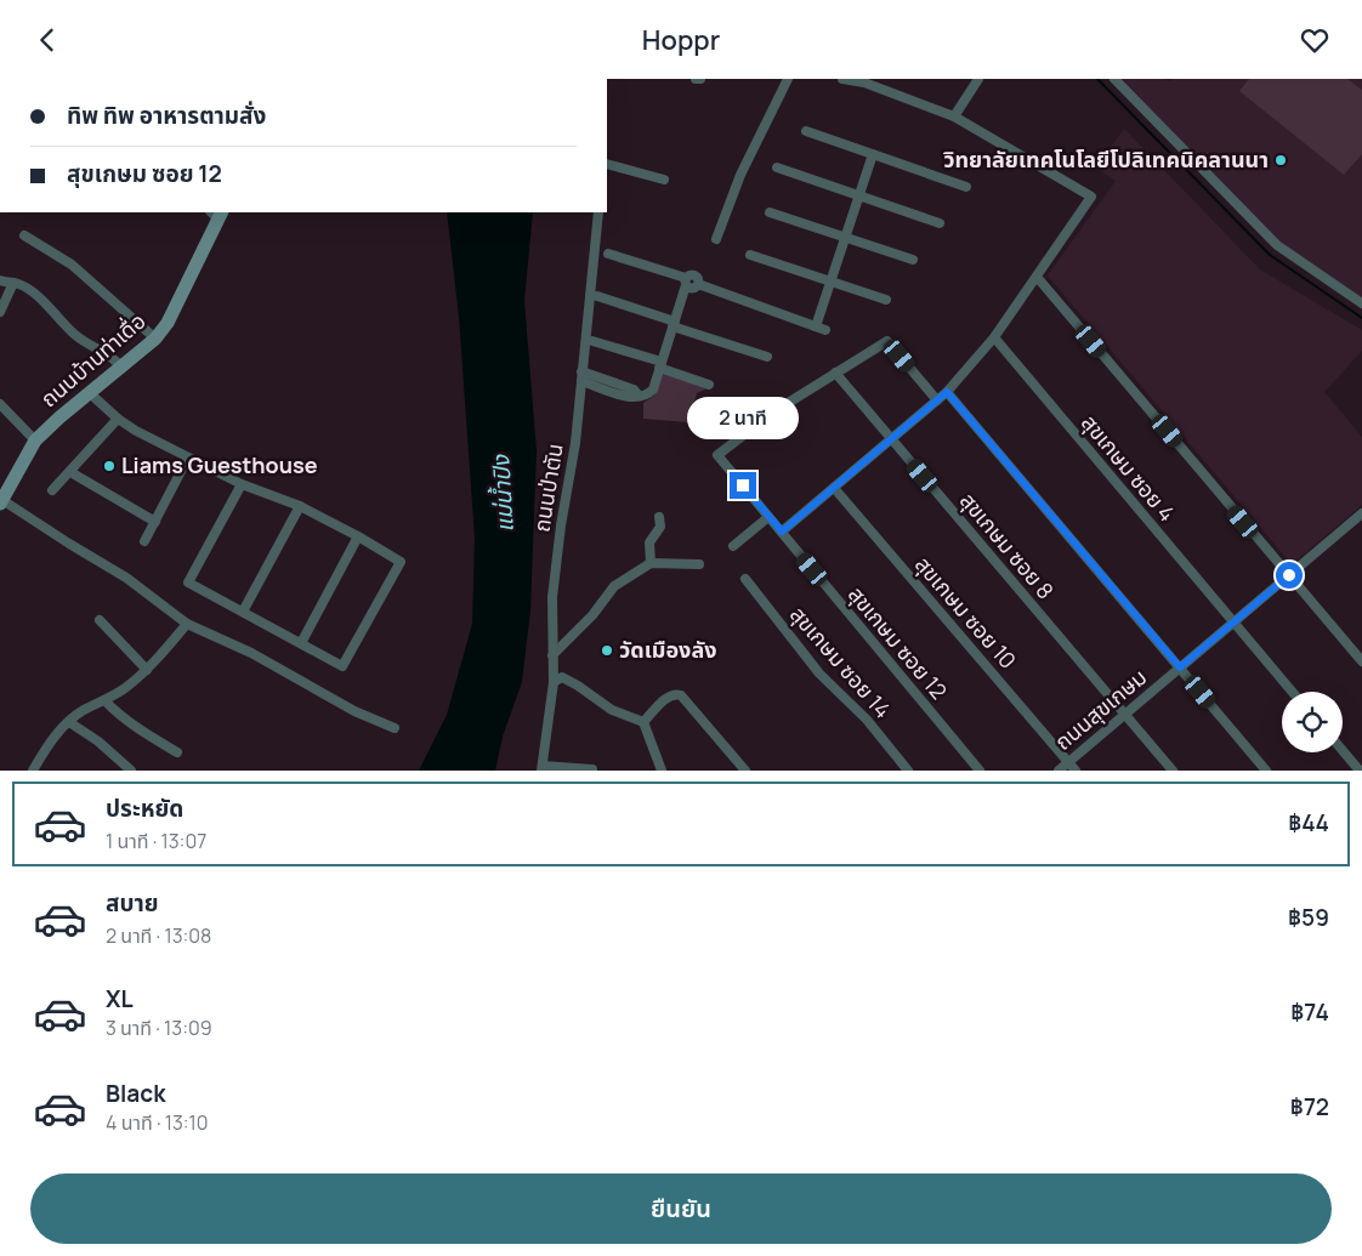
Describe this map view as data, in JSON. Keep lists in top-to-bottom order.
{
  "streets": {
    "street": [
      "ถนนบ้านท่าเดื่อ",
      "สุขเกษม ซอย 4",
      "ถนนป่าตัน",
      "สุขเกษม ซอย 8",
      "สุขเกษม ซอย 10",
      "สุขเกษม ซอย 12",
      "สุขเกษม ซอย 14",
      "ถนนสุขเกษม"
    ]
  },
  "crossings": [
    ["สุขเกษม ซอย 4", "ถนนสุขเกษม"],
    ["สุขเกษม ซอย 8", "สุขเกษม ซอย 12"],
    ["สุขเกษม ซอย 8", "ถนนสุขเกษม"],
    ["สุขเกษม ซอย 10", "ถนนสุขเกษม"]
  ],
  "water": ["แม่น้ำปิง"],
  "places": ["วิทยาลัยเทคโนโลยีโปลิเทคนิคลานนา", "Liams Guesthouse", "วัดเมืองลัง"],
  "page": {
    "header": "Hoppr",
    "banner": ["ทิพ ทิพ อาหารตามสั่ง", "สุขเกษม ซอย 12"],
    "bubble": "2 นาที",
    "list": [
      {
        "name": "ประหยัด",
        "note": "1 นาที · 13:07",
        "value": "฿44"
      },
      {
        "name": "สบาย",
        "note": "2 นาที · 13:08",
        "value": "฿59"
      },
      {
        "name": "XL",
        "note": "3 นาที · 13:09",
        "value": "฿74"
      },
      {
        "name": "Black",
        "note": "4 นาที · 13:10",
        "value": "฿72"
      }
    ],
    "buttons": "ยืนยัน"
  }
}
